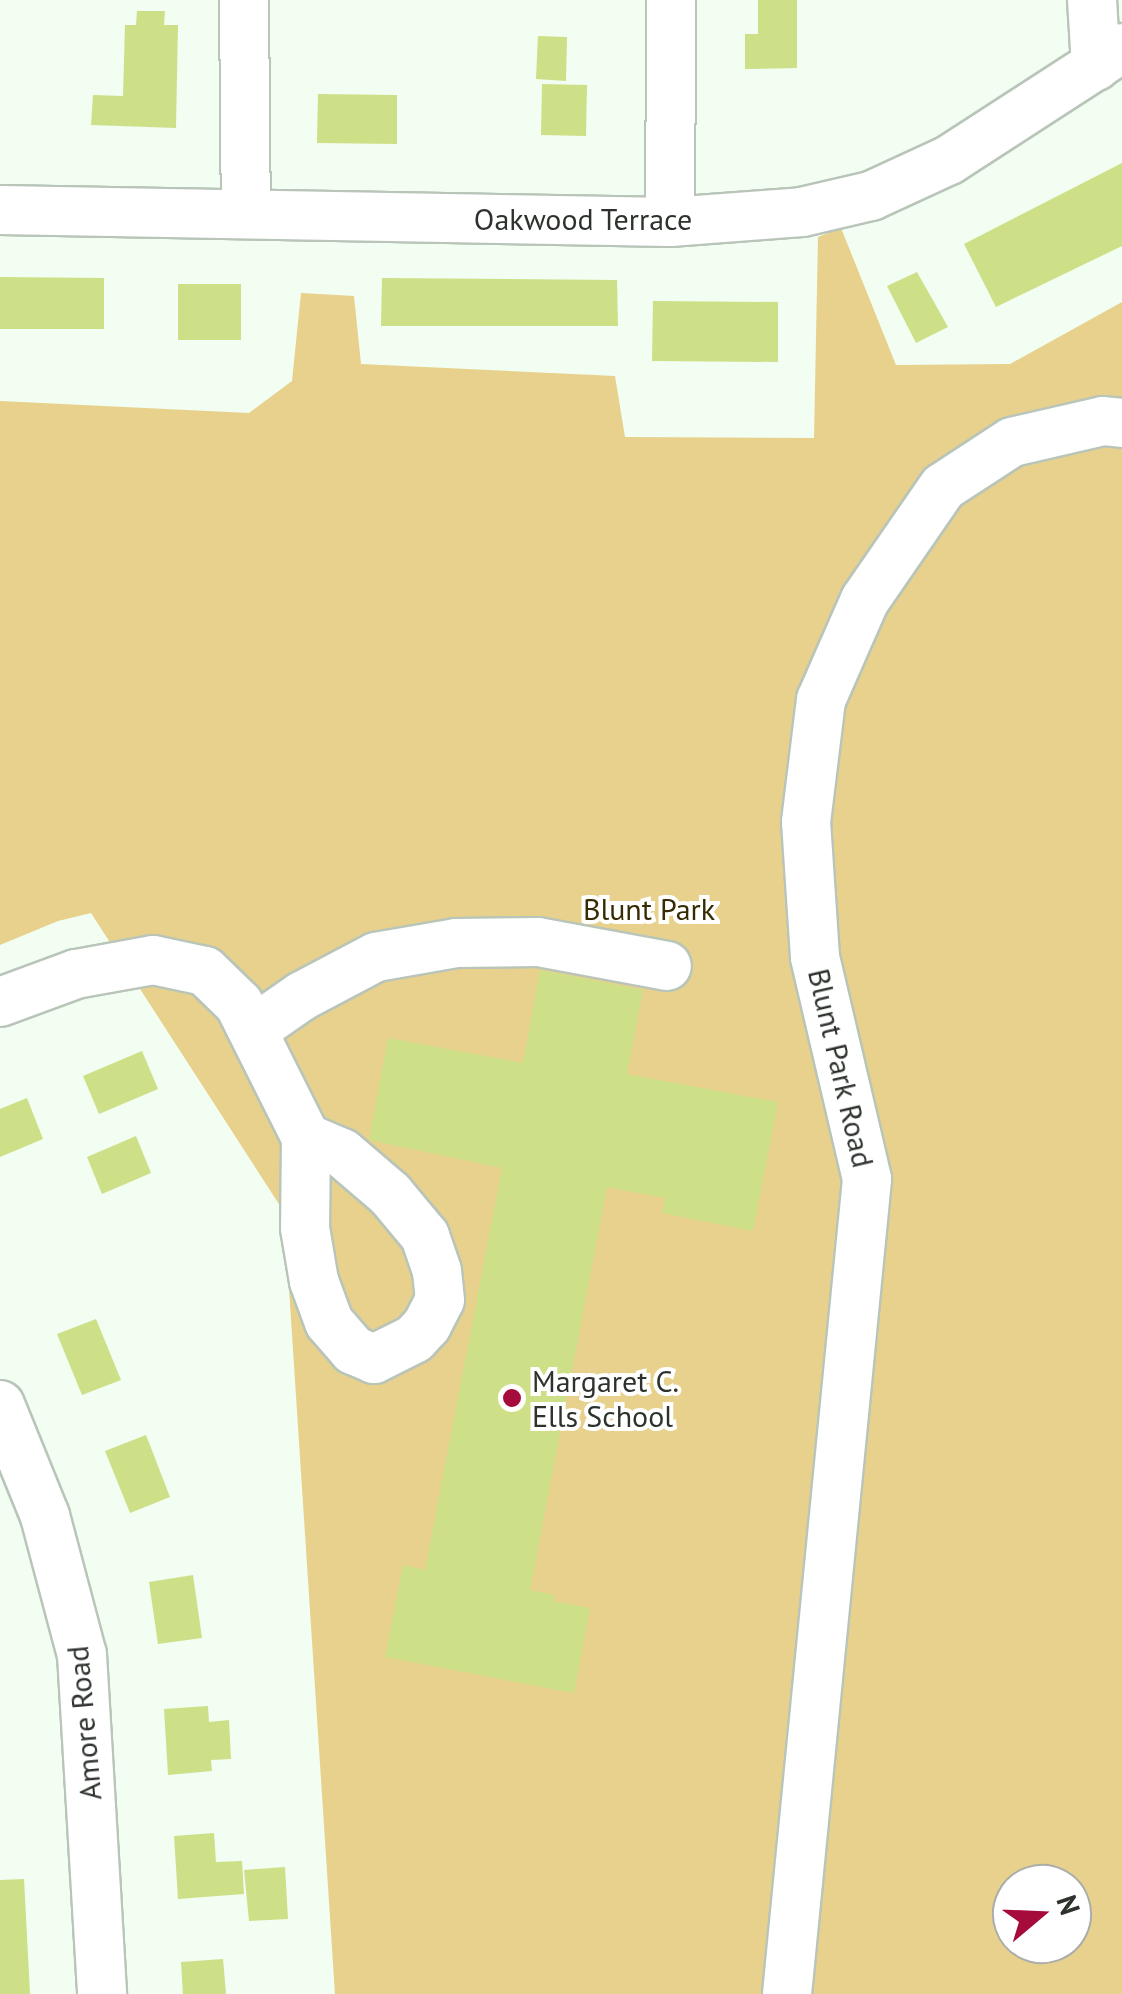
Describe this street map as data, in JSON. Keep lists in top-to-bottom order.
{
  "streets": {
    "street": ["Oakwood Terrace", "Blunt Park Road", "Amore Road"]
  },
  "parks": ["Blunt Park"],
  "places": ["Margaret C. Ells School"],
  "north": "right"
}
